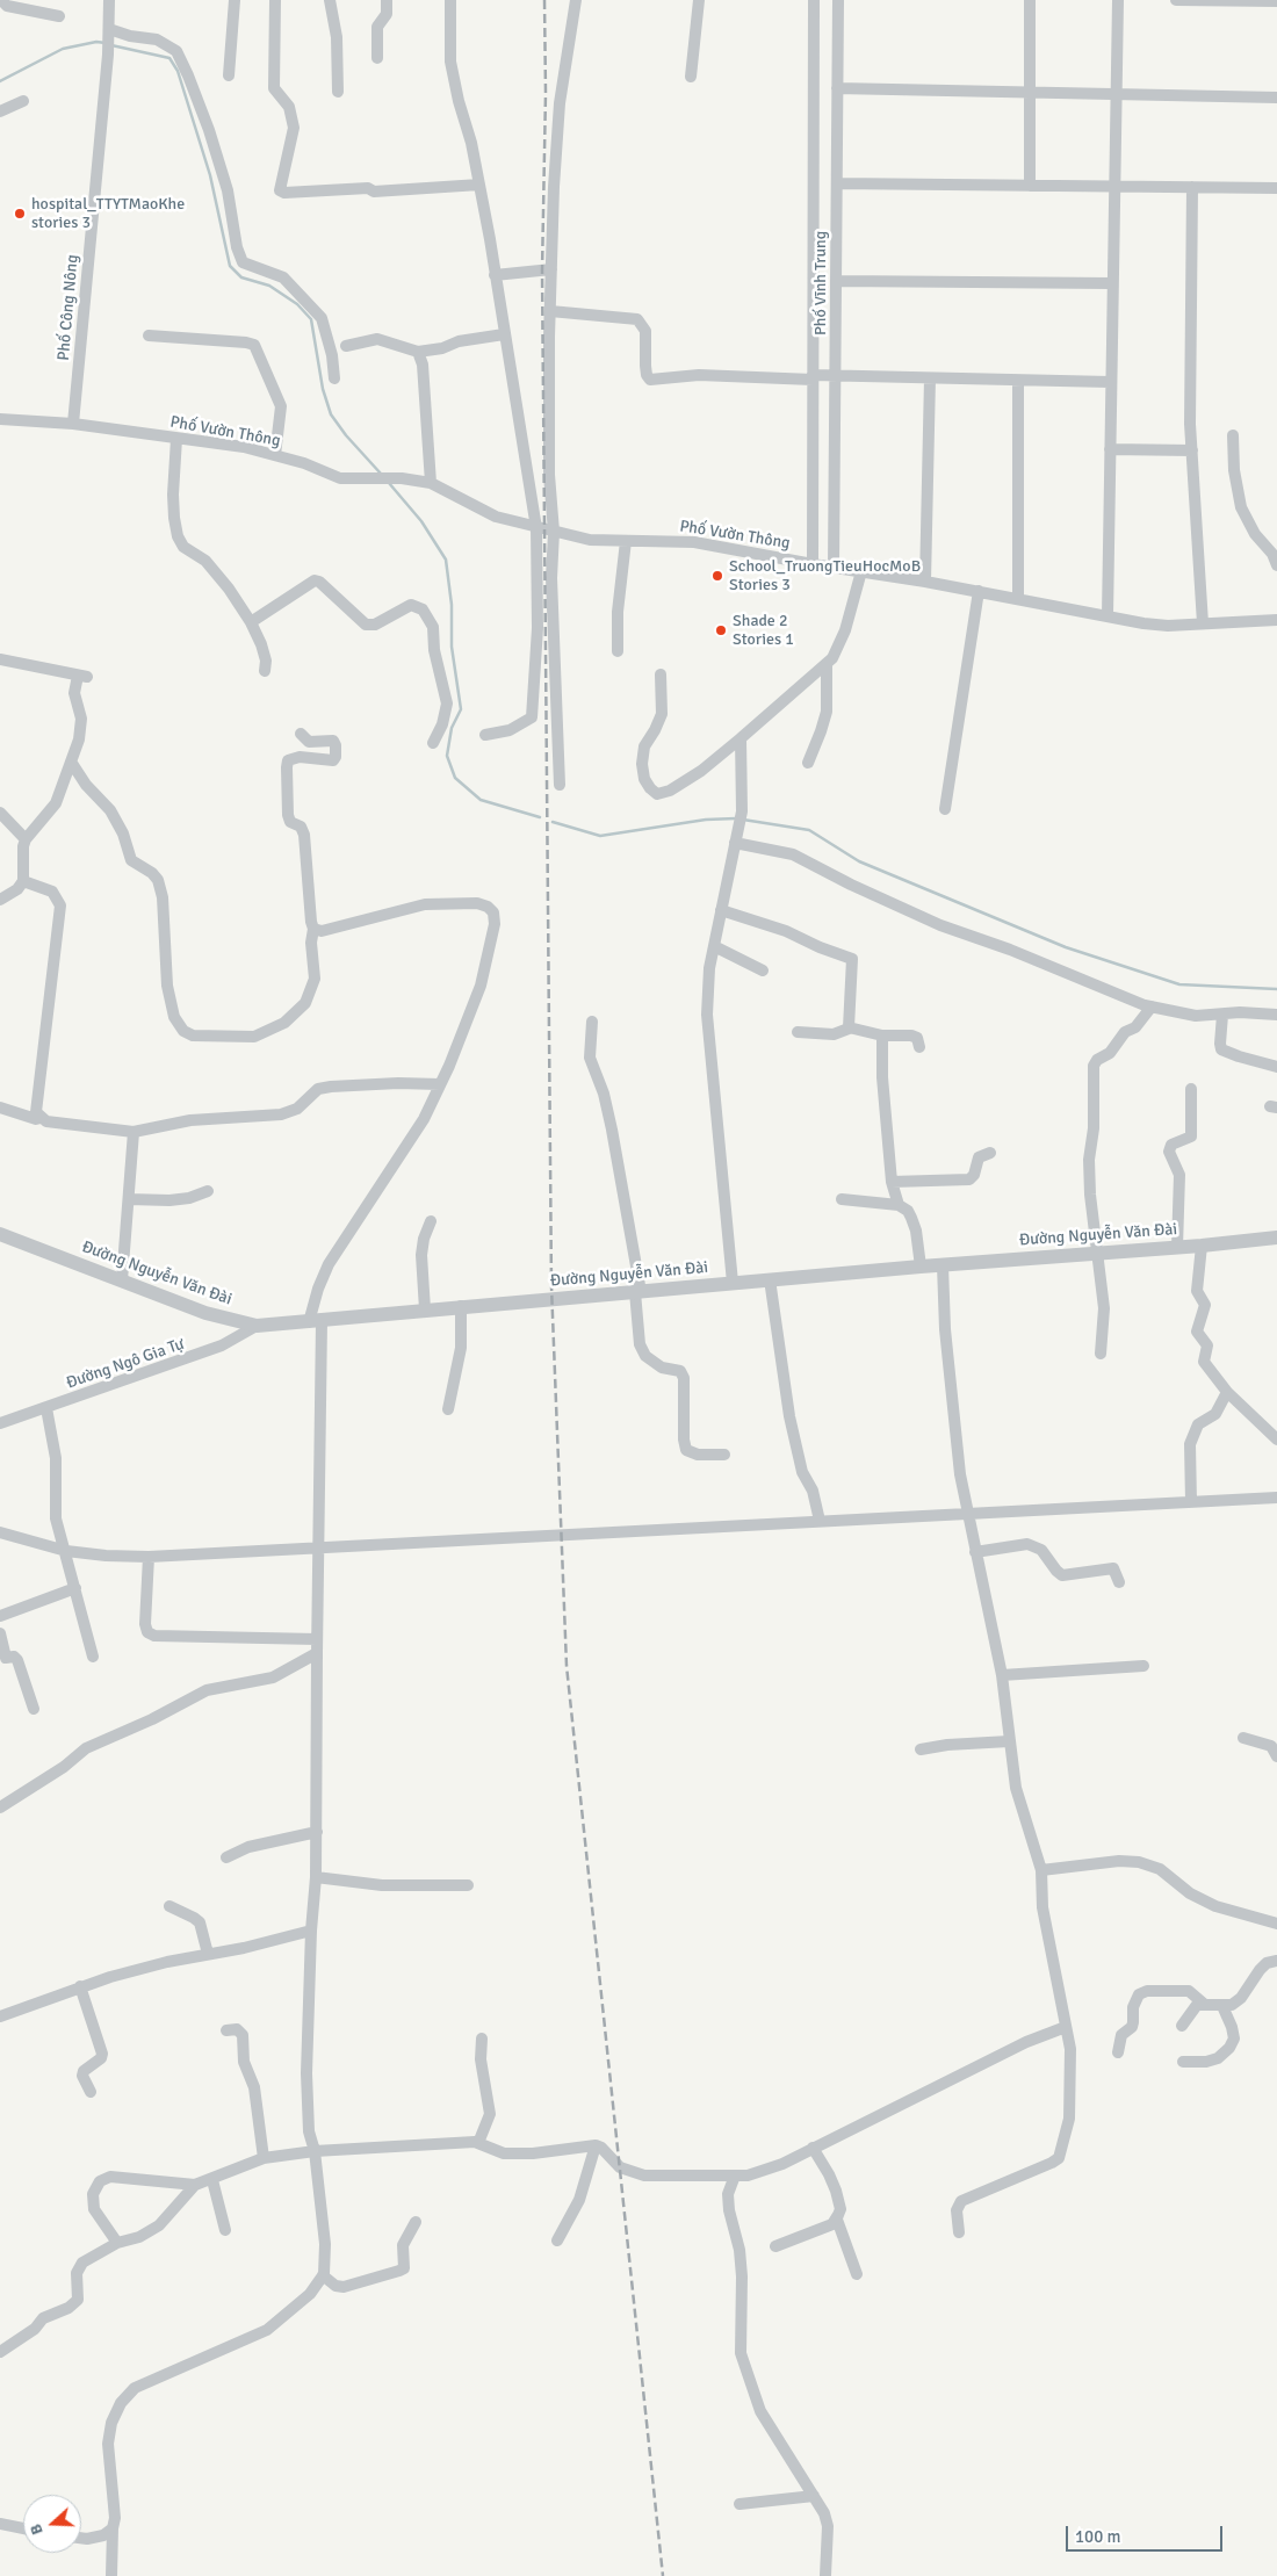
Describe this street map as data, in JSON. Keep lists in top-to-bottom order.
{
  "streets": {
    "street": [
      "Phố Vĩnh Trung",
      "Phố Công Nông",
      "Phố Vườn Thông",
      "Đường Nguyễn Văn Đài",
      "Đường Ngô Gia Tự"
    ]
  },
  "crossings": [
    ["Phố Vĩnh Trung", "Phố Vườn Thông"],
    ["Phố Công Nông", "Phố Vườn Thông"],
    ["Đường Nguyễn Văn Đài", "Đường Ngô Gia Tự"]
  ],
  "places": ["hospital_TTYTMaoKhe stories 3", "School_TruongTieuHocMoB Stories 3", "Shade 2 Stories 1"],
  "scale_bar": "100 m",
  "north": "left"
}
